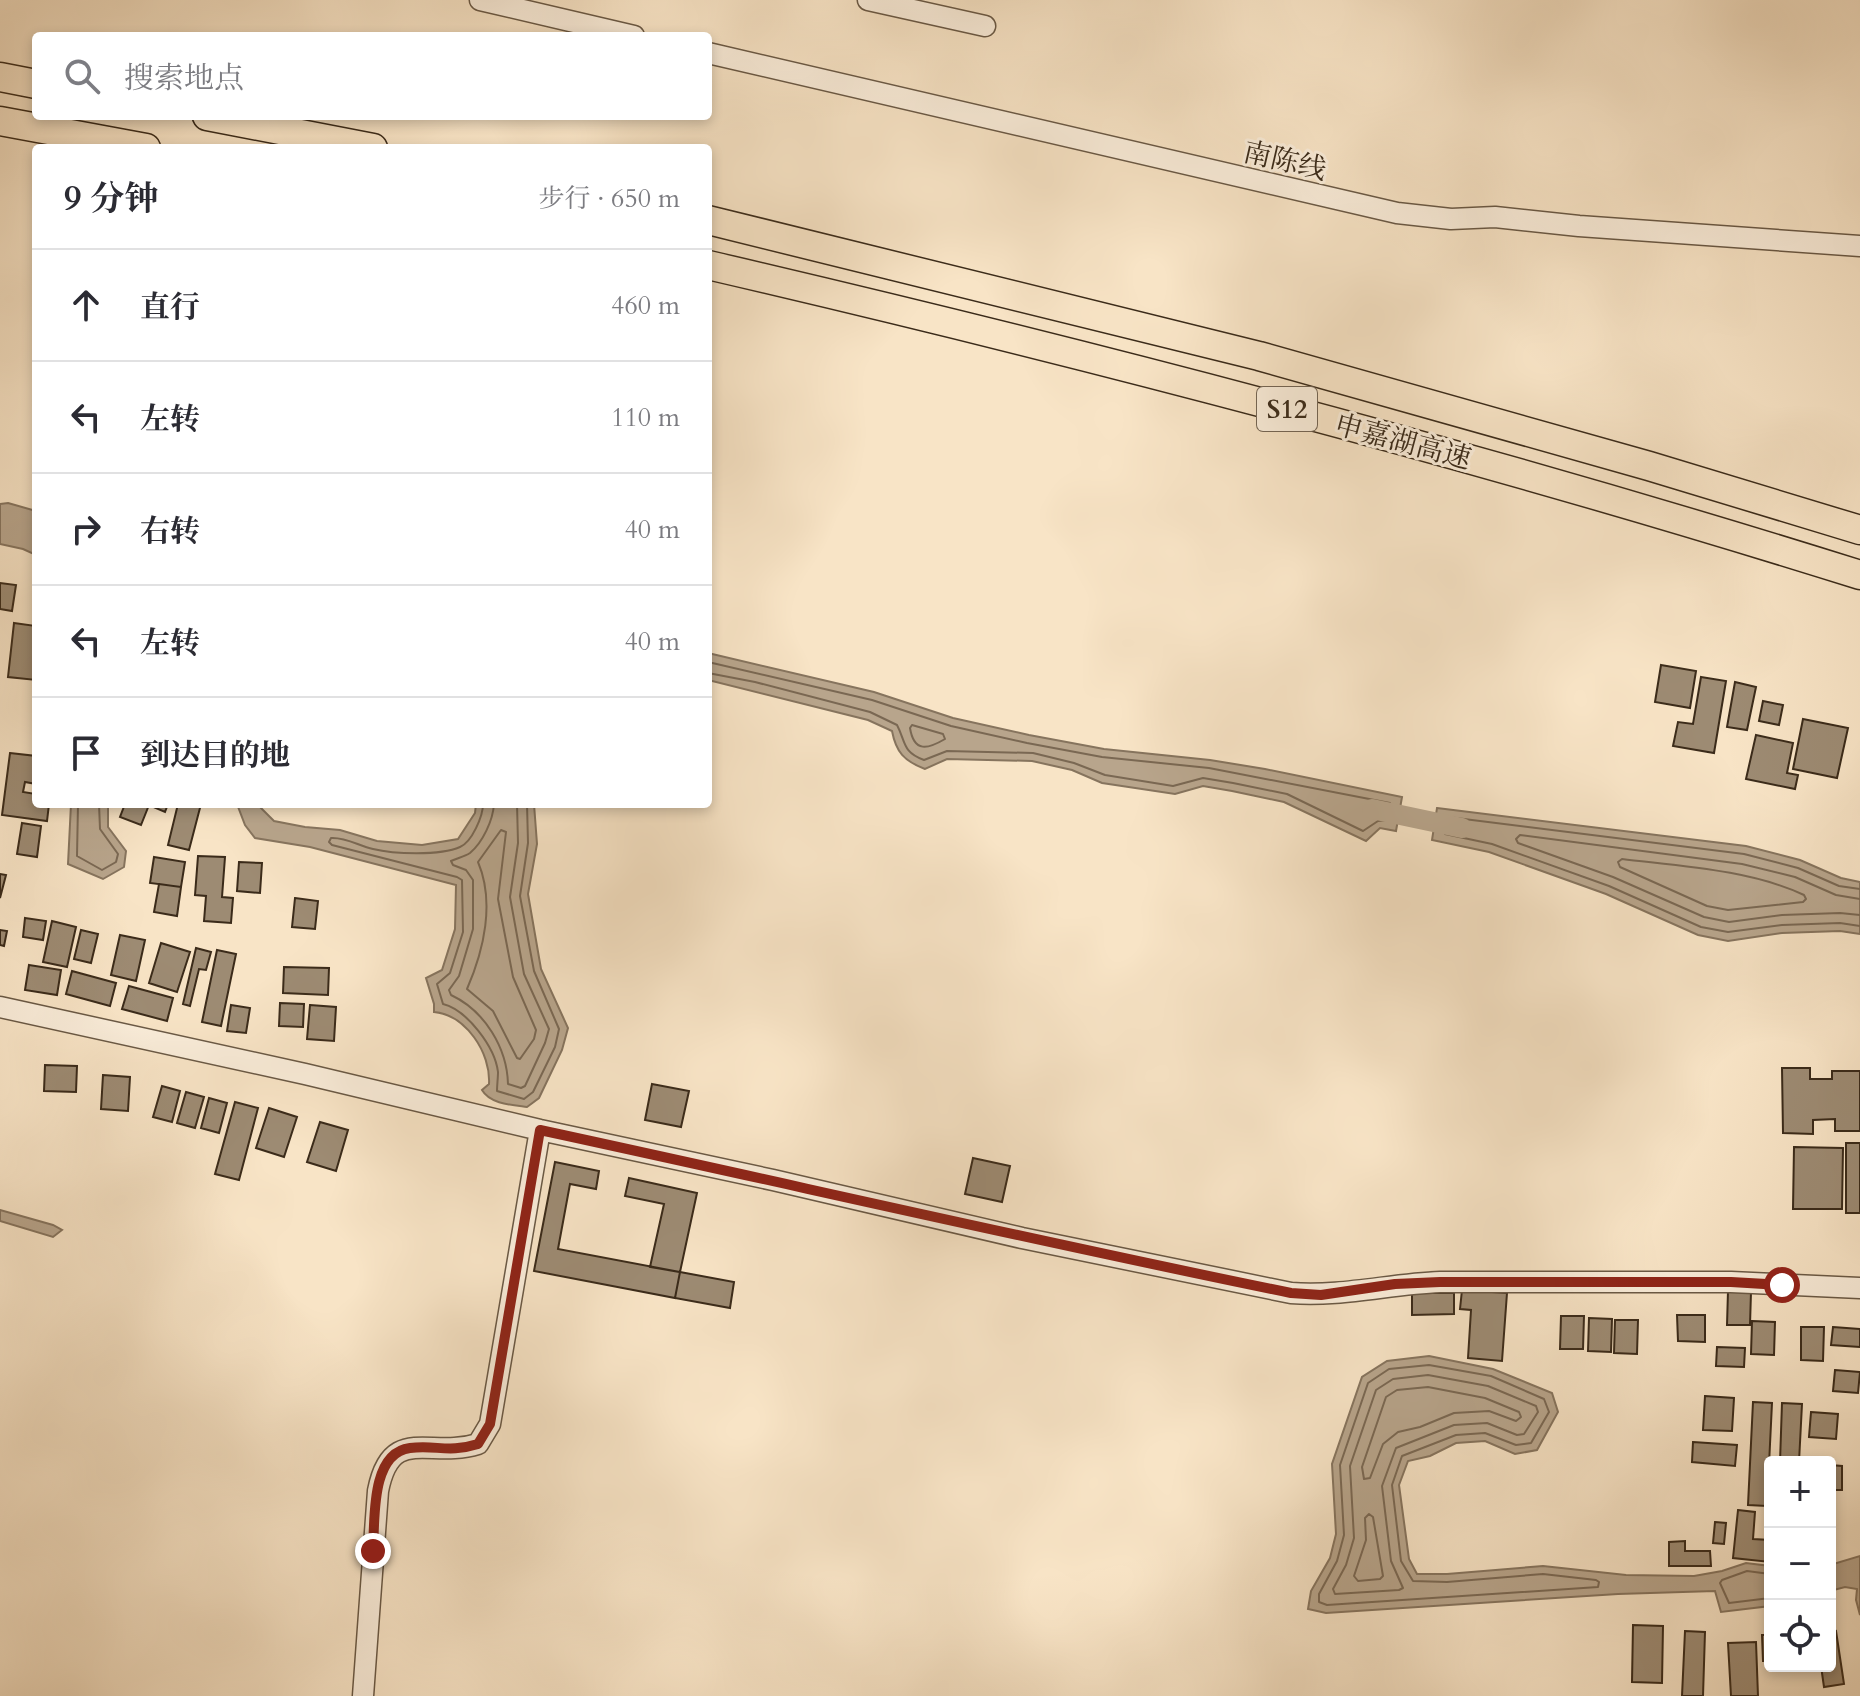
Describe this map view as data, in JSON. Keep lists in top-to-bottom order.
{
  "streets": {
    "highway": ["S12", "申嘉湖高速"],
    "street": ["南陈线"]
  },
  "page": {
    "search": "搜索地点",
    "heading": ["9 分钟", "步行 · 650 m"],
    "list": [
      ["直行", "460 m"],
      ["左转", "110 m"],
      ["右转", "40 m"],
      ["左转", "40 m"],
      "到达目的地"
    ],
    "map_buttons": ["+", "−"]
  }
}
